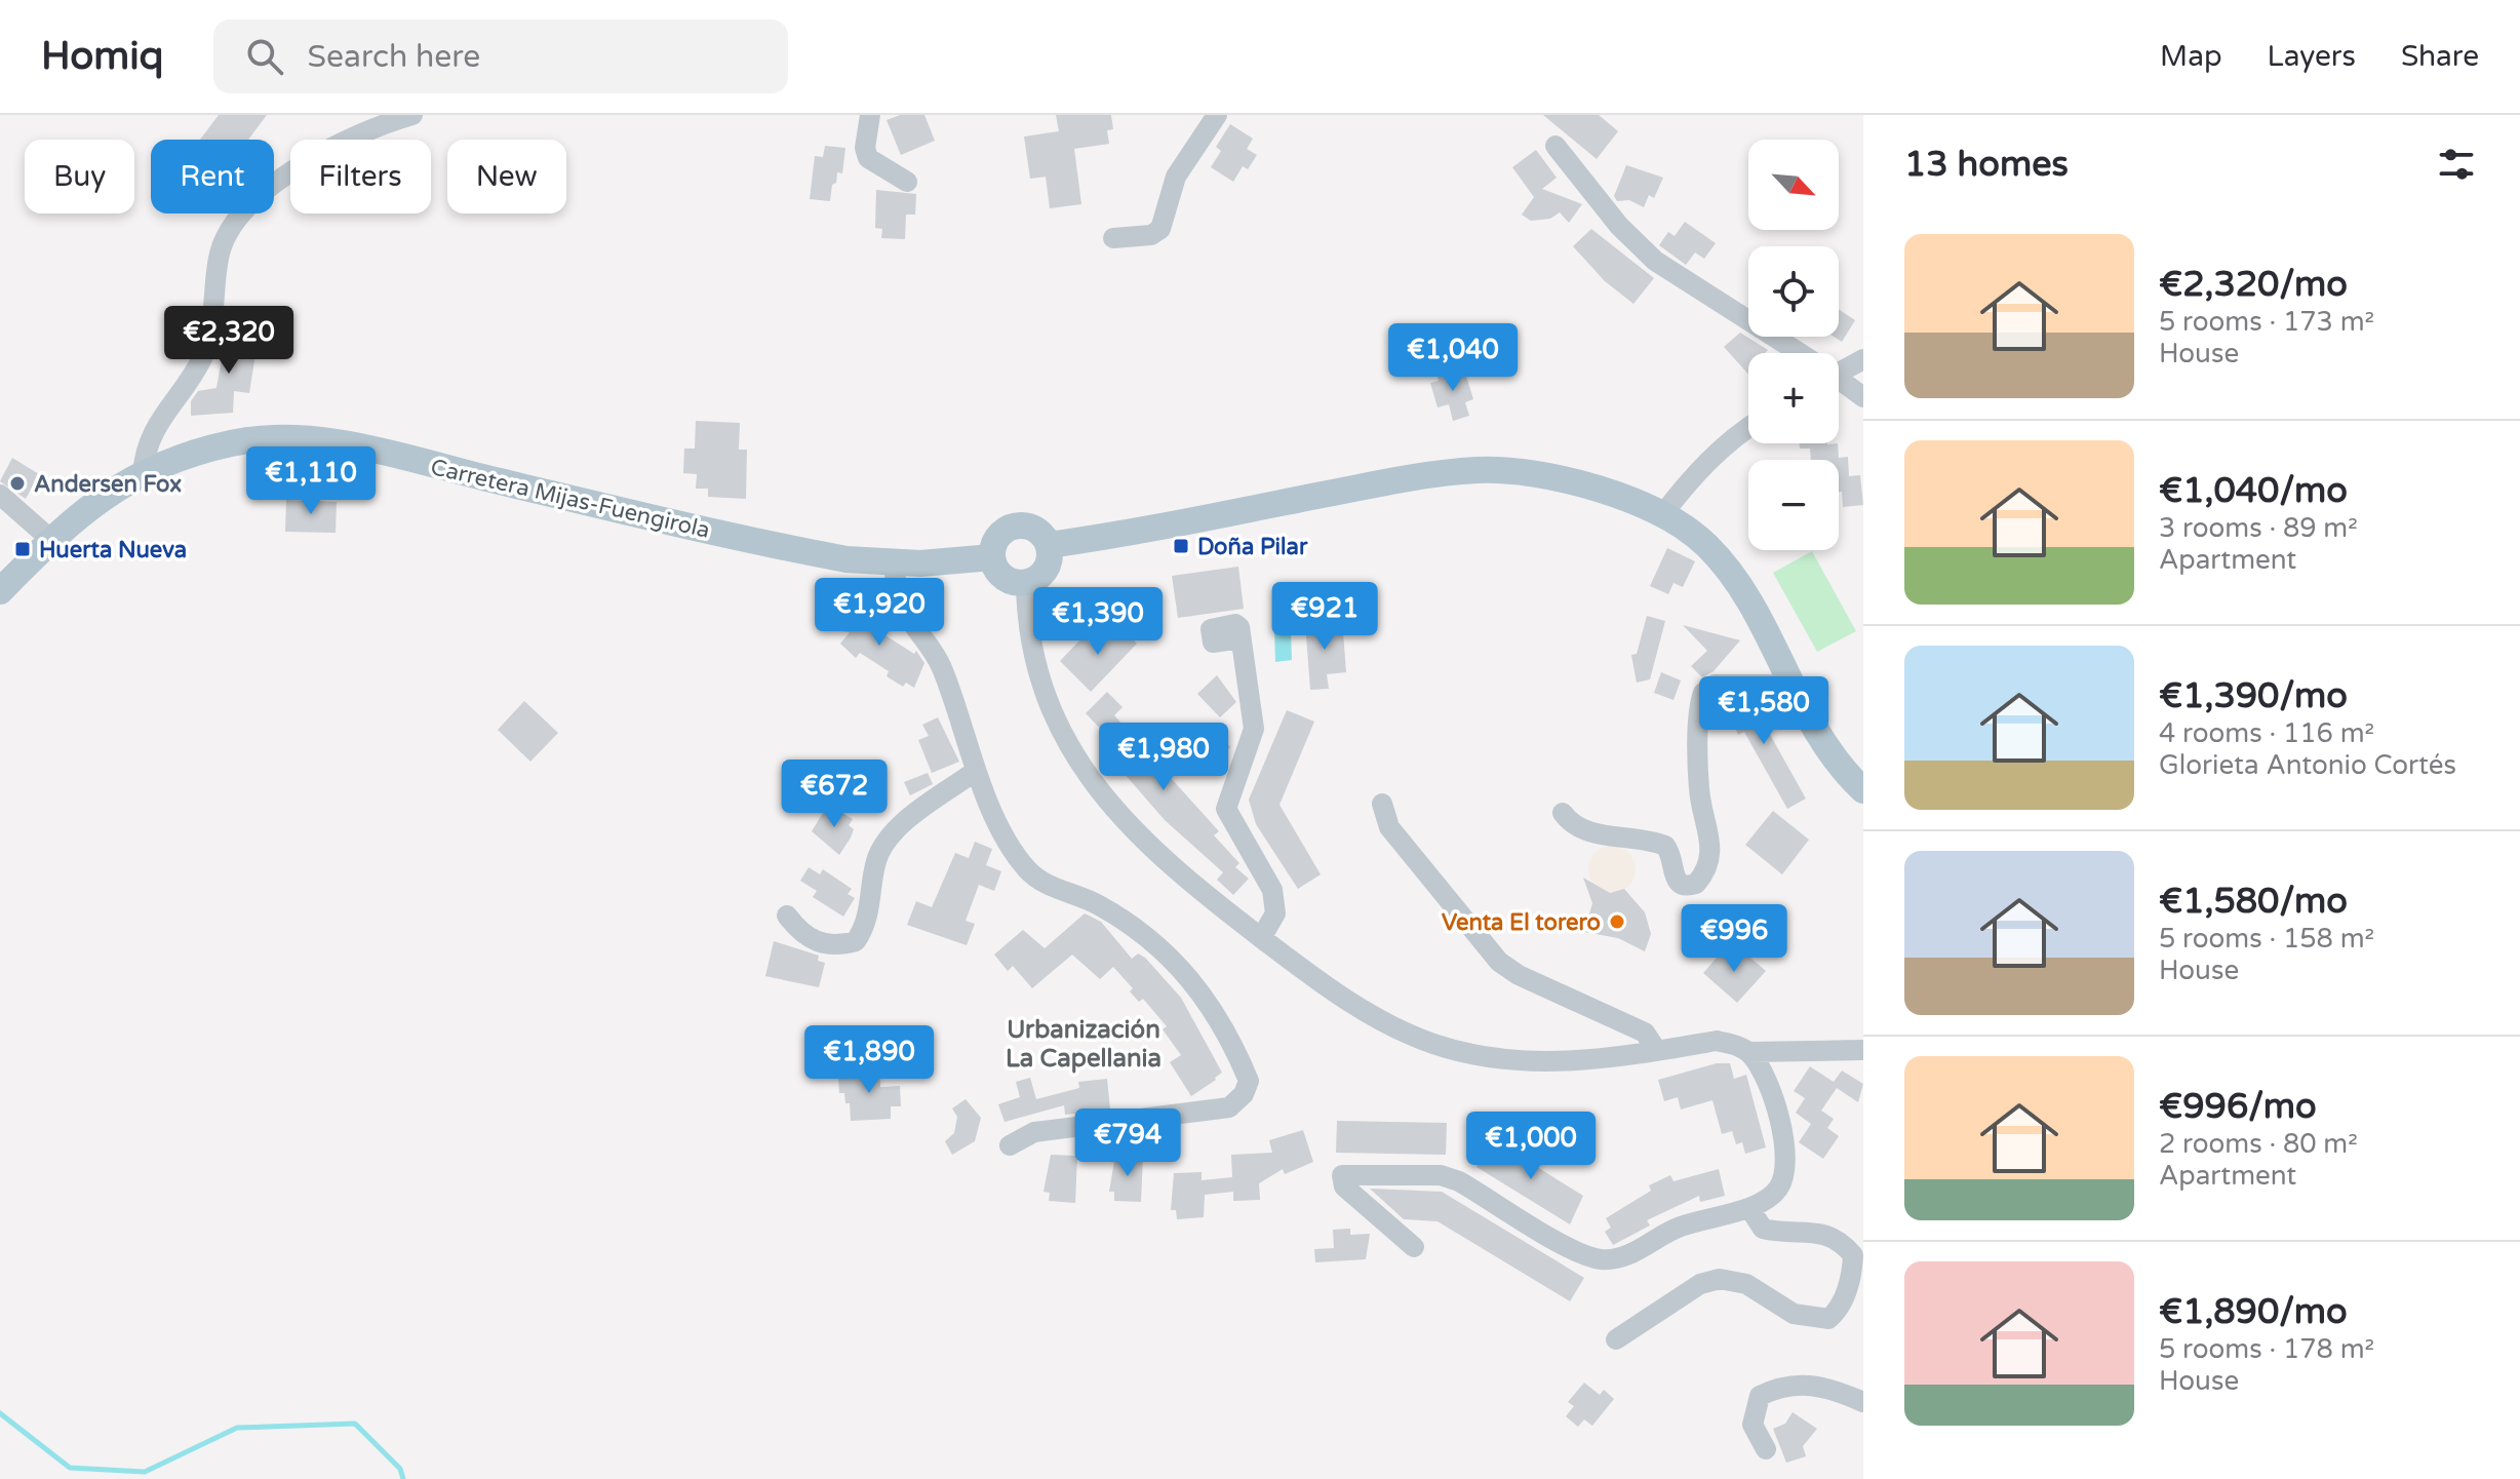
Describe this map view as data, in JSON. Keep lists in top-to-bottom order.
{
  "streets": {
    "main road": ["Carretera Mijas-Fuengirola"]
  },
  "districts": ["Urbanización La Capellania"],
  "places": {
    "other": ["Andersen Fox", "Venta El torero"],
    "transit": ["Doña Pilar", "Huerta Nueva"]
  },
  "north": "bottom right",
  "page": {
    "header": "Homiq",
    "search": "Search here",
    "nav": ["Map", "Layers", "Share"],
    "heading": "13 homes",
    "map_buttons": ["+", "−"],
    "chip": [
      "Buy",
      "Rent",
      "Filters",
      "New"
    ],
    "list": [
      {
        "name": "€2,320/mo",
        "note": "5 rooms · 173 m² · House"
      },
      {
        "name": "€1,040/mo",
        "note": "3 rooms · 89 m² · Apartment"
      },
      {
        "name": "€1,390/mo",
        "note": "4 rooms · 116 m² · Glorieta Antonio Cortés"
      },
      {
        "name": "€1,580/mo",
        "note": "5 rooms · 158 m² · House"
      },
      {
        "name": "€996/mo",
        "note": "2 rooms · 80 m² · Apartment"
      },
      {
        "name": "€1,890/mo",
        "note": "5 rooms · 178 m² · House"
      }
    ],
    "price": [
      "€2,320",
      "€1,040",
      "€1,110",
      "€1,920",
      "€921",
      "€1,390",
      "€1,580",
      "€1,980",
      "€672",
      "€996",
      "€1,890",
      "€794",
      "€1,000"
    ]
  }
}
